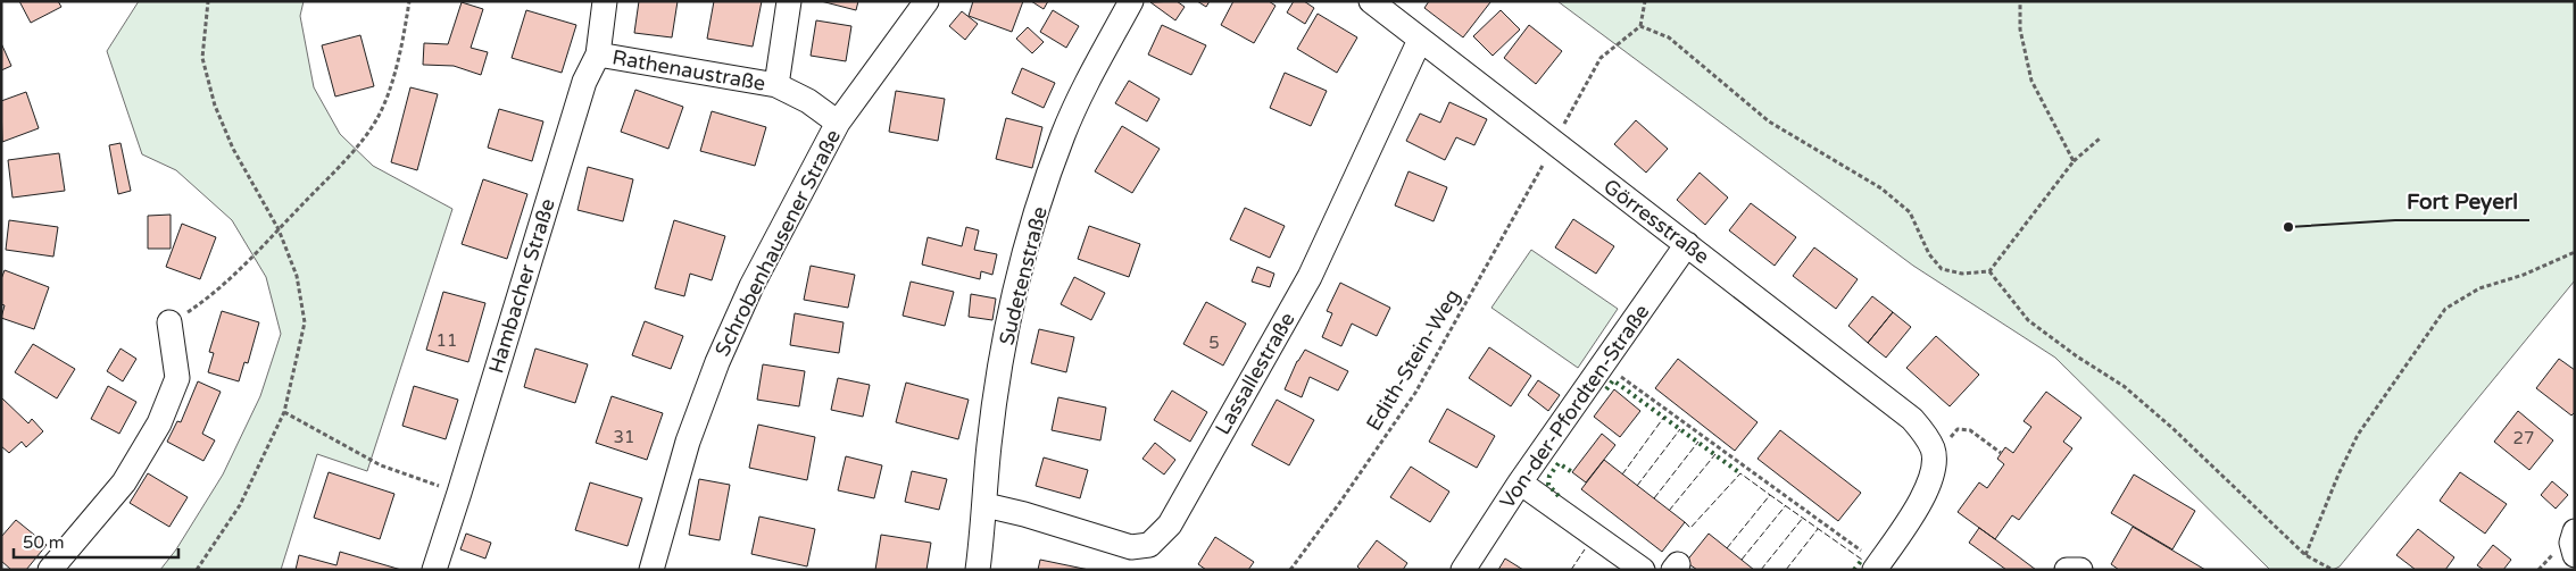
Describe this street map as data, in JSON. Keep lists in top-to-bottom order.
{
  "streets": {
    "street": [
      "Rathenaustraße",
      "Görresstraße",
      "Schrobenhausener Straße",
      "Sudetenstraße",
      "Hambacher Straße",
      "Lassallestraße",
      "Von-der-Pfordten-Straße"
    ],
    "path": ["Edith-Stein-Weg"]
  },
  "crossings": [
    ["Rathenaustraße", "Schrobenhausener Straße"],
    ["Rathenaustraße", "Hambacher Straße"],
    ["Görresstraße", "Lassallestraße"],
    ["Görresstraße", "Von-der-Pfordten-Straße"],
    ["Sudetenstraße", "Lassallestraße"]
  ],
  "places": ["Fort Peyerl"],
  "house_numbers": [
    "11",
    "5",
    "31",
    "27"
  ],
  "scale_bar": "50 m"
}
